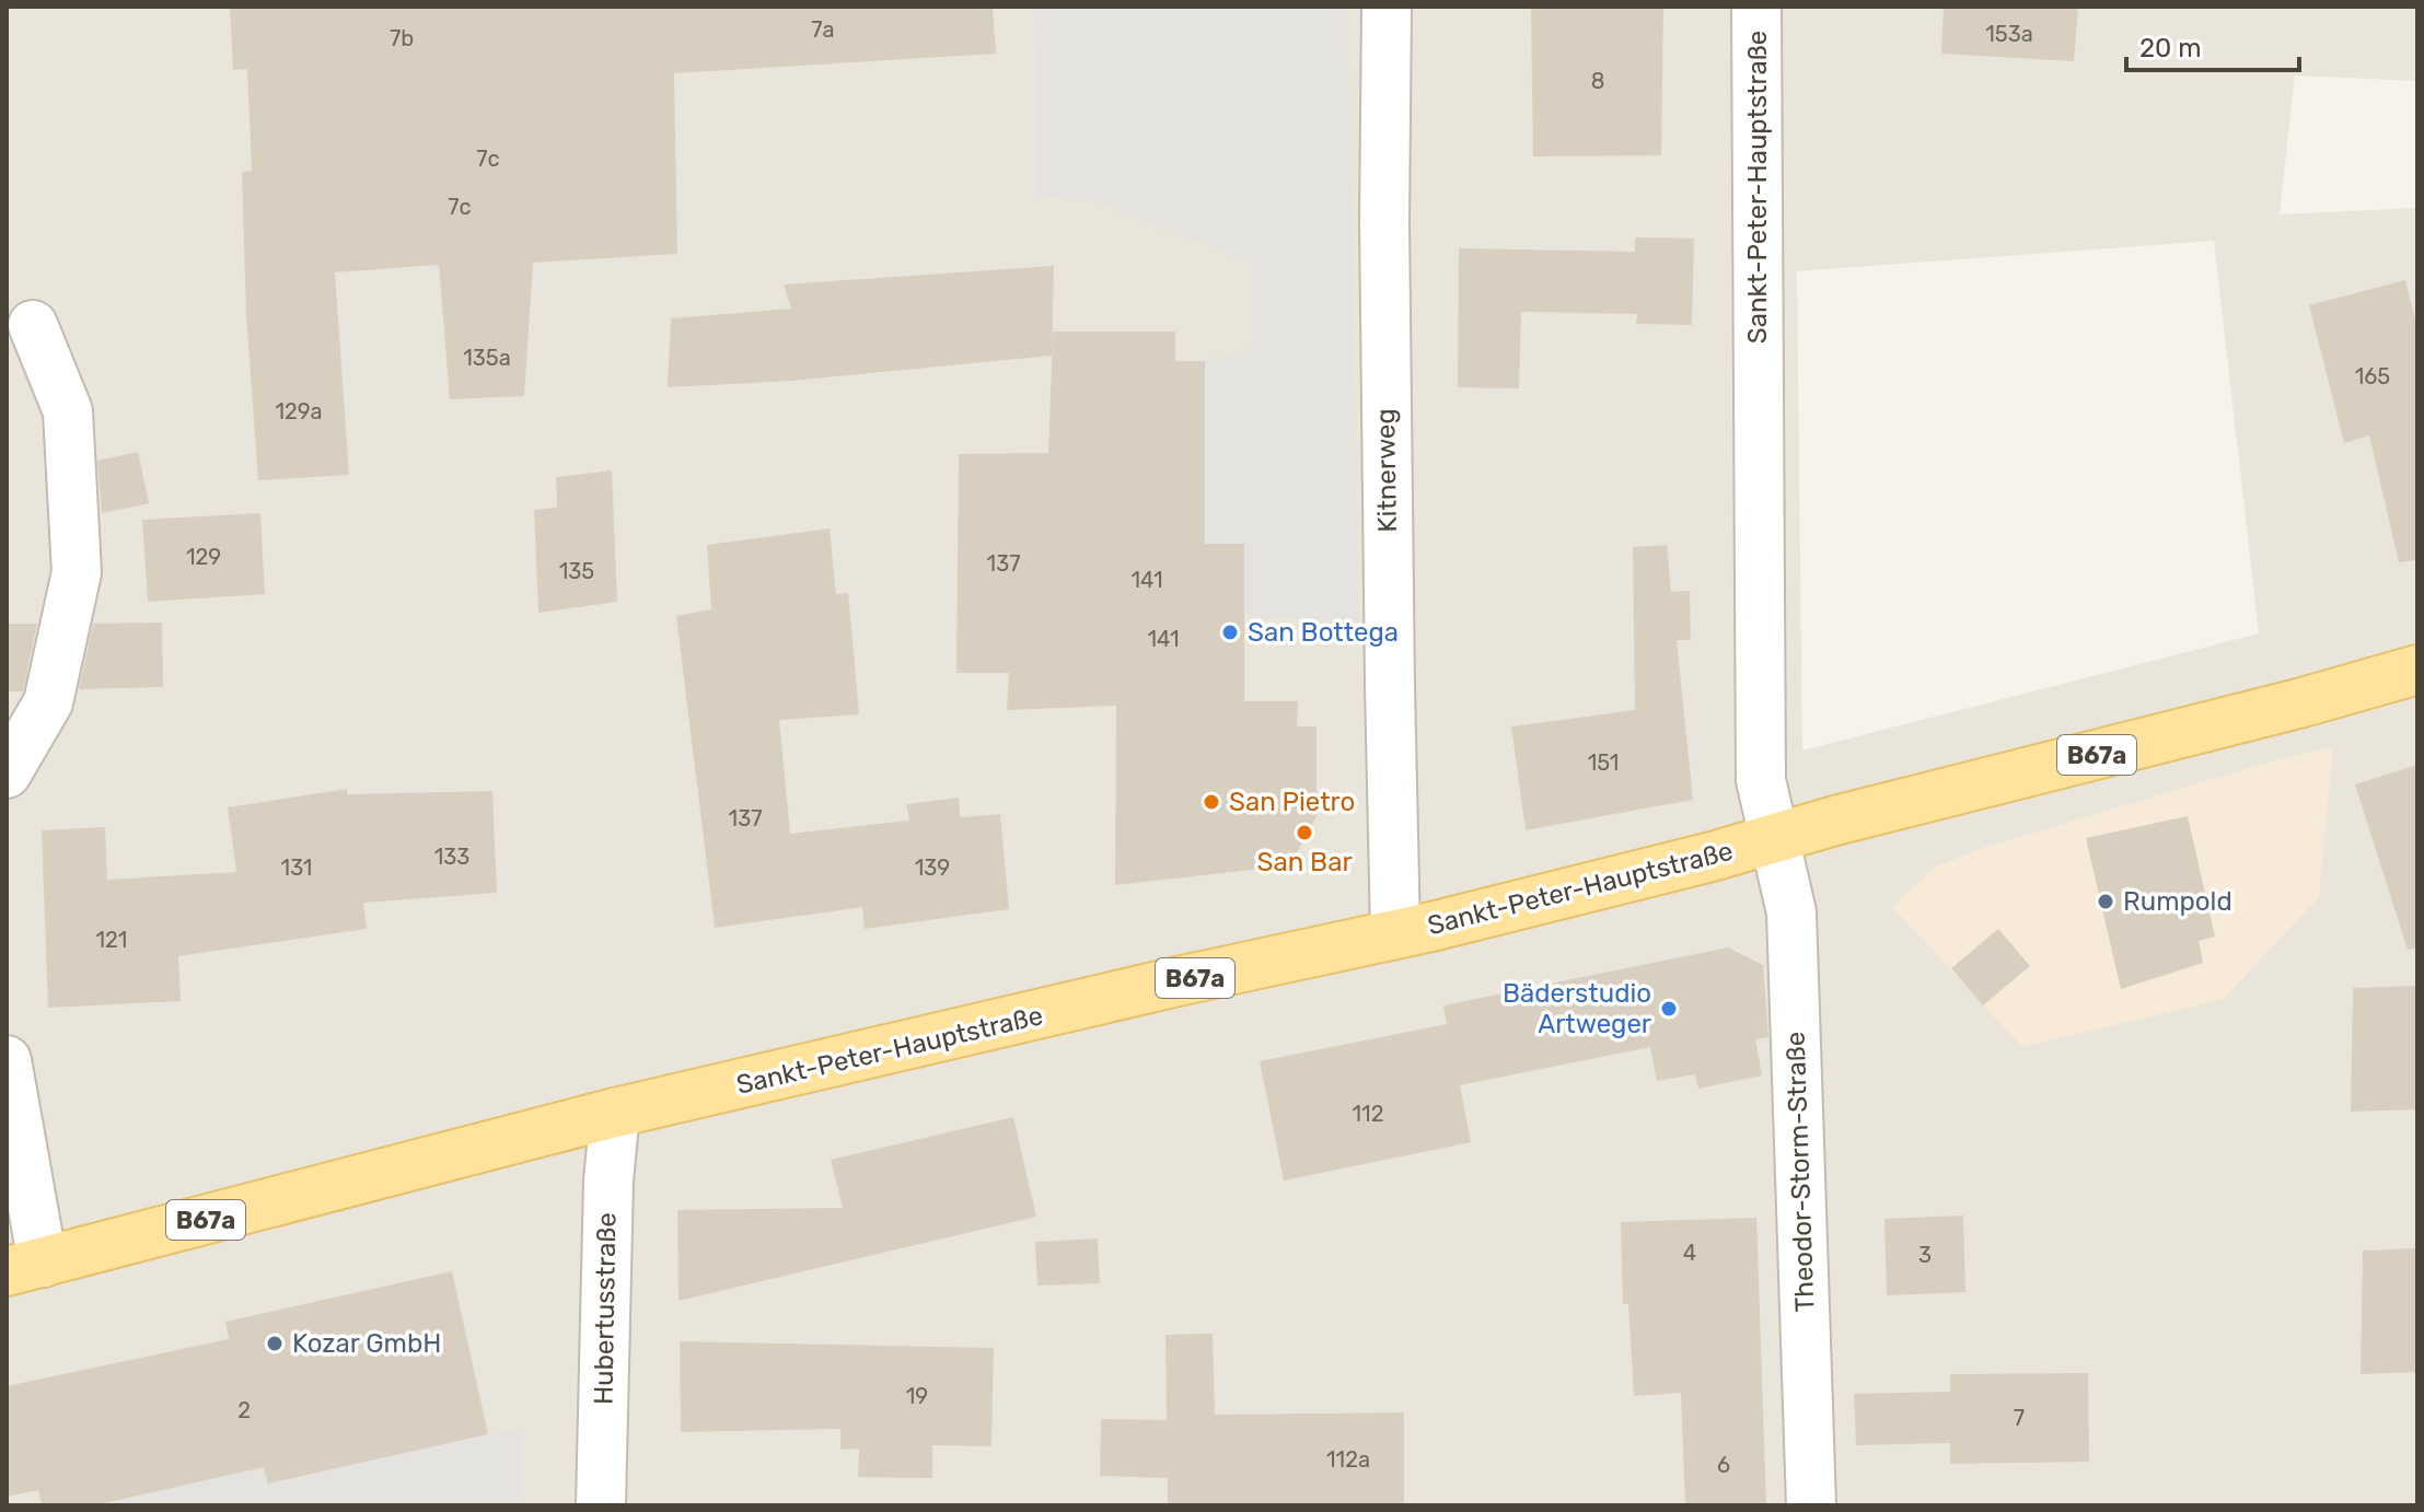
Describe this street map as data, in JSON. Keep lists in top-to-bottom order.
{
  "streets": {
    "main road": ["Sankt-Peter-Hauptstraße", "B67a"],
    "street": ["Kitnerweg", "Theodor-Storm-Straße", "Hubertusstraße"]
  },
  "crossings": [
    ["Sankt-Peter-Hauptstraße", "Kitnerweg"],
    ["Sankt-Peter-Hauptstraße", "Theodor-Storm-Straße"],
    ["Sankt-Peter-Hauptstraße", "Hubertusstraße"]
  ],
  "places": [
    "San Bottega",
    "San Pietro",
    "San Bar",
    "Rumpold",
    "Bäderstudio Artweger",
    "Kozar GmbH"
  ],
  "house_numbers": [
    "7a",
    "153a",
    "7b",
    "8",
    "7c",
    "7c",
    "135a",
    "165",
    "129a",
    "129",
    "137",
    "135",
    "141",
    "141",
    "151",
    "137",
    "133",
    "131",
    "139",
    "121",
    "112",
    "4",
    "3",
    "19",
    "2",
    "7",
    "112a",
    "6"
  ],
  "scale_bar": "20 m"
}
